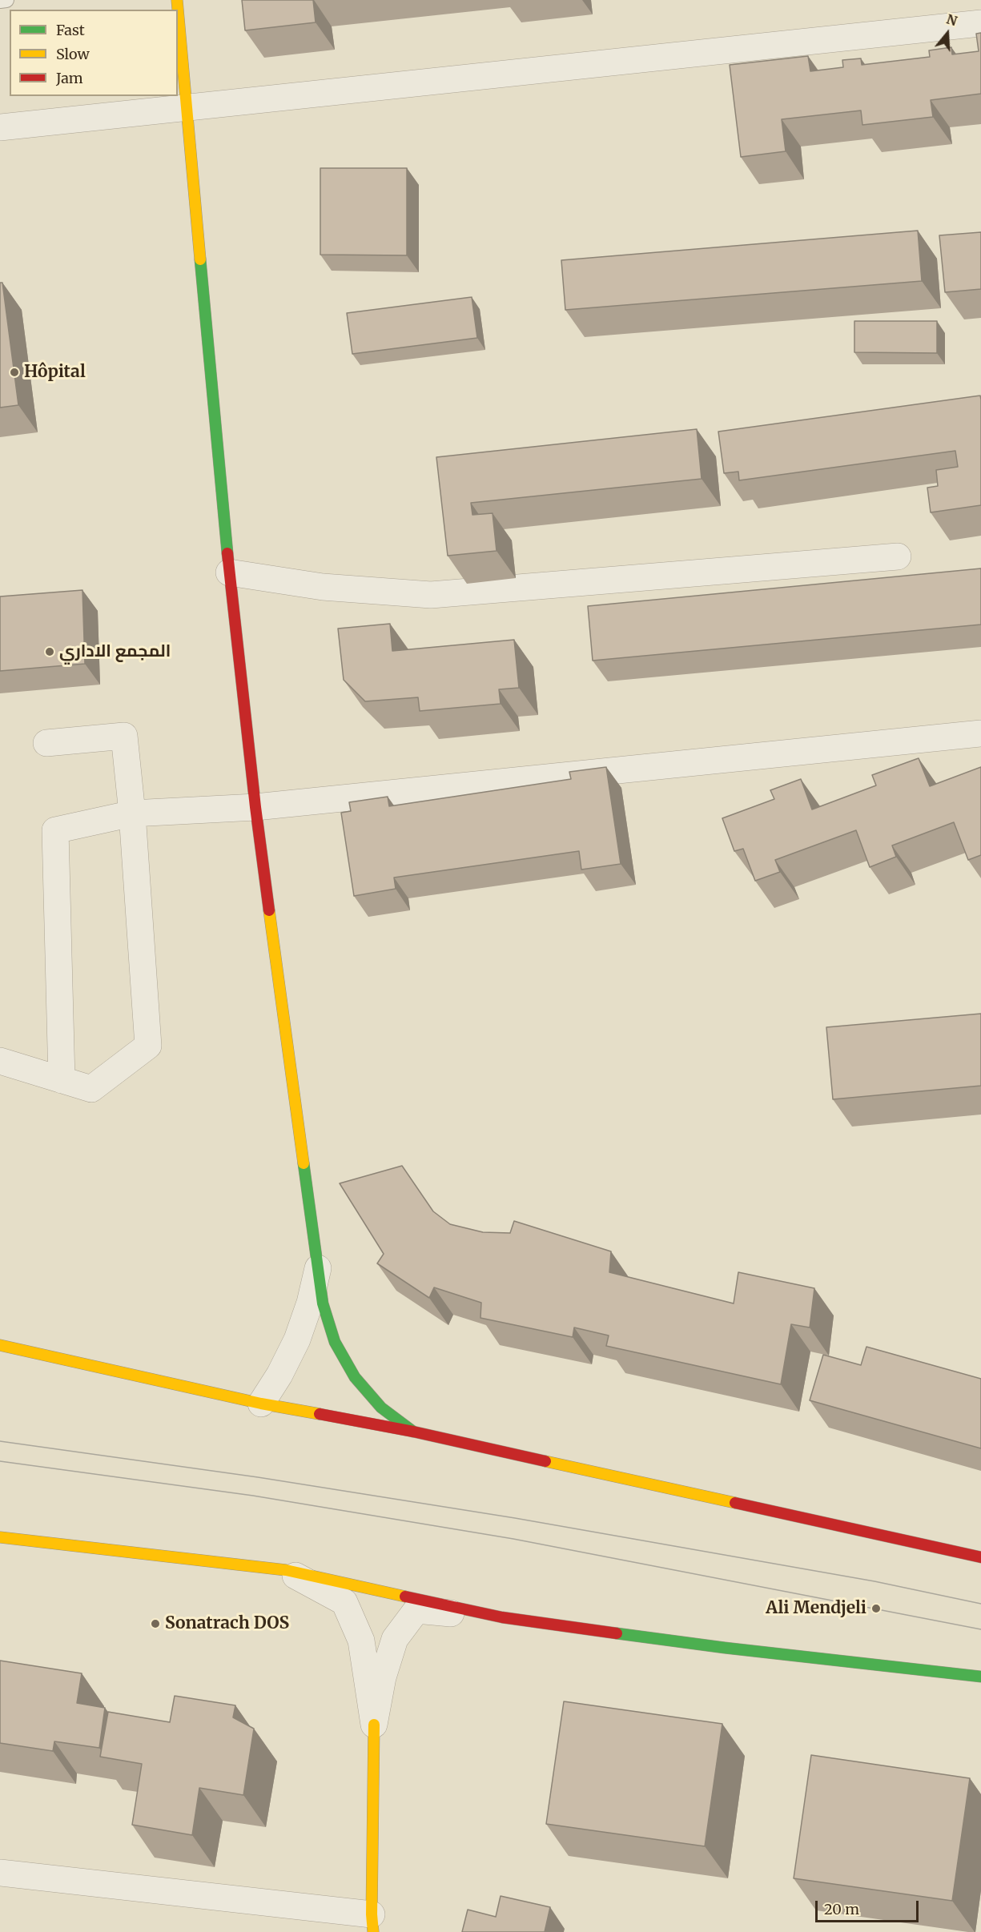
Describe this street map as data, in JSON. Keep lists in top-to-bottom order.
{
  "places": [
    "Hôpital",
    "المجمع الاداري",
    "Ali Mendjeli",
    "Sonatrach DOS"
  ],
  "legend": ["Fast", "Slow", "Jam"],
  "scale_bar": "20 m",
  "north": "top"
}
